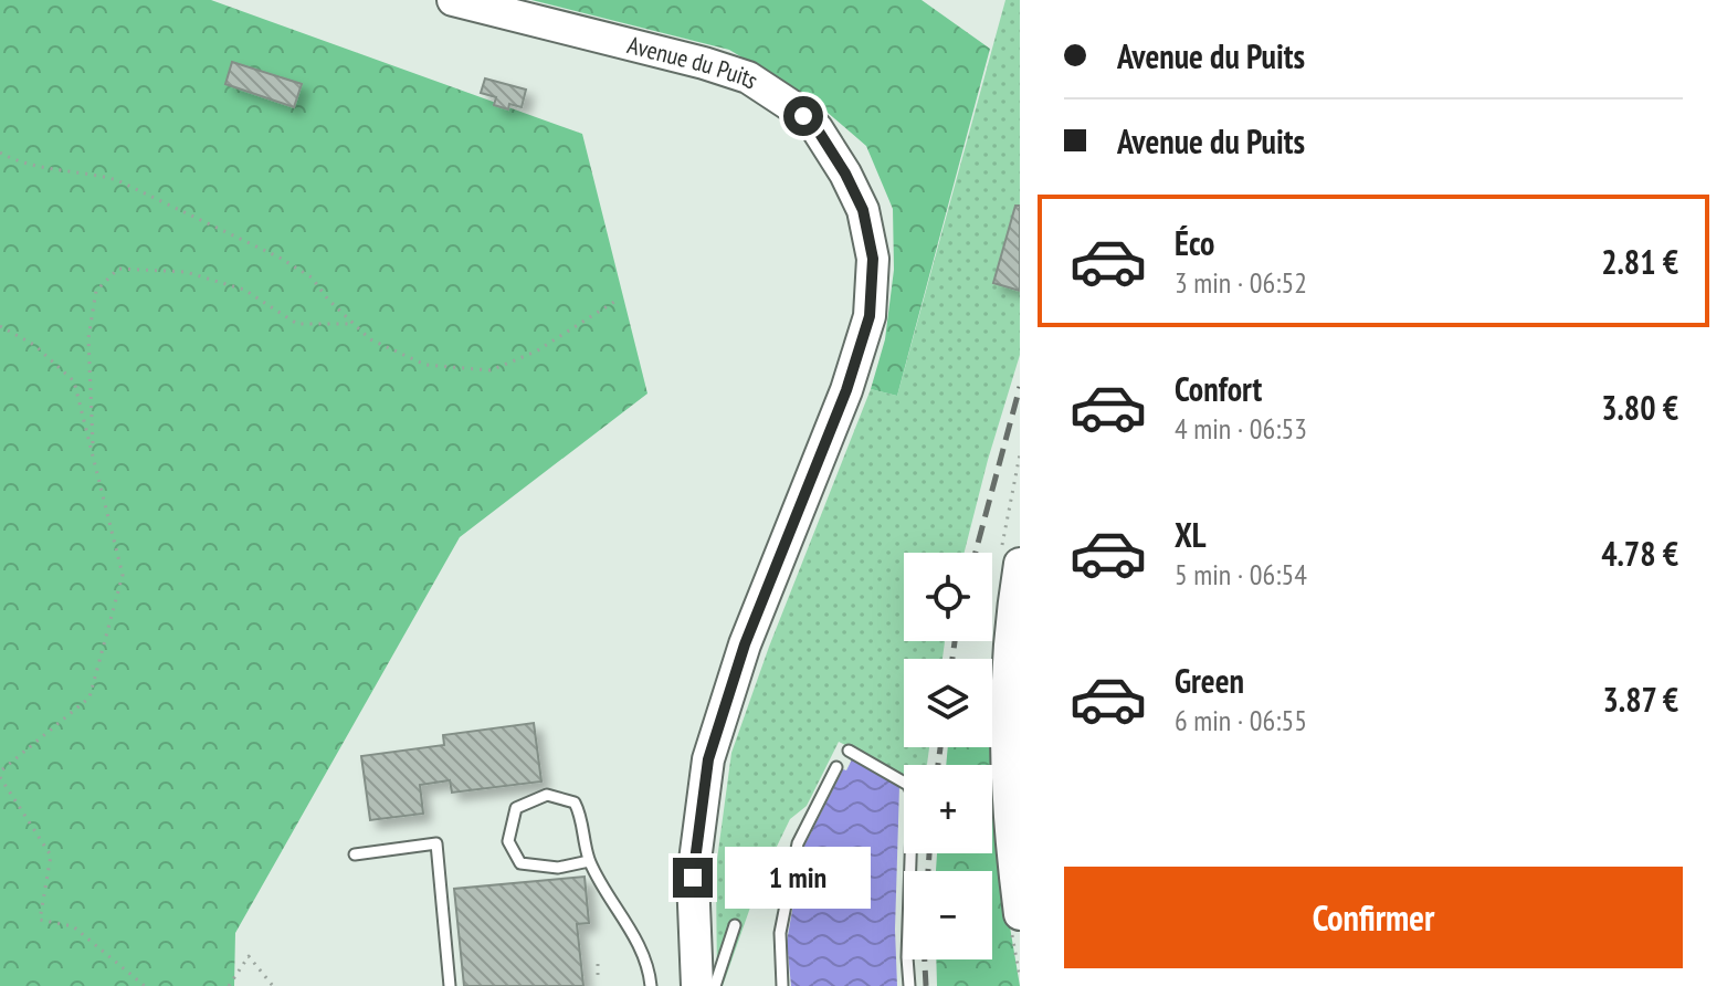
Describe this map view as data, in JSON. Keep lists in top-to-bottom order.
{
  "streets": {
    "main road": ["Avenue du Puits"]
  },
  "page": {
    "banner": ["Avenue du Puits", "Avenue du Puits"],
    "list": [
      {
        "name": "Éco",
        "note": "3 min · 06:52",
        "value": "2.81 €"
      },
      {
        "name": "Confort",
        "note": "4 min · 06:53",
        "value": "3.80 €"
      },
      {
        "name": "XL",
        "note": "5 min · 06:54",
        "value": "4.78 €"
      },
      {
        "name": "Green",
        "note": "6 min · 06:55",
        "value": "3.87 €"
      }
    ],
    "map_buttons": ["+", "−"],
    "bubble": "1 min",
    "buttons": "Confirmer"
  }
}
